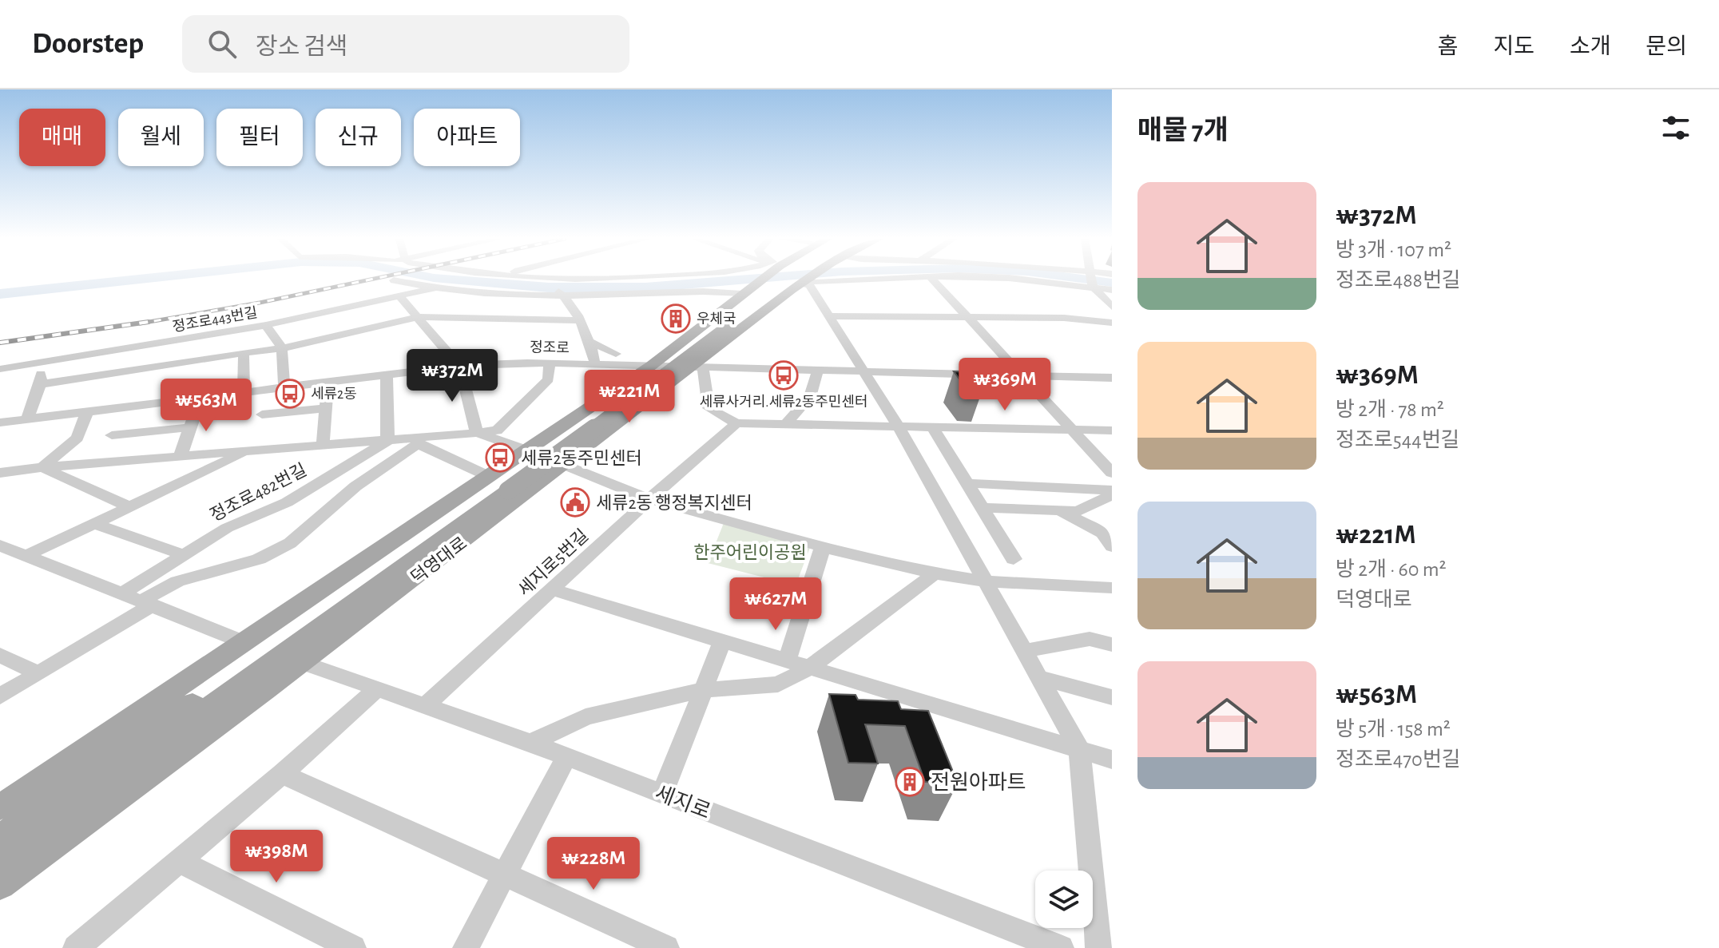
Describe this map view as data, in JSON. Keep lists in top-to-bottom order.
{
  "streets": {
    "main road": ["덕영대로"],
    "street": [
      "정조로443번길",
      "정조로",
      "정조로482번길",
      "세지로5번길",
      "세지로"
    ]
  },
  "crossings": [
    ["정조로", "덕영대로"],
    ["덕영대로", "세지로"],
    ["세지로5번길", "세지로"]
  ],
  "parks": ["한주어린이공원"],
  "places": {
    "building": ["우체국", "전원아파트"],
    "bus stop": ["세류사거리.세류2동주민센터", "세류2동", "세류2동주민센터"],
    "public building": ["세류2동 행정복지센터"]
  },
  "page": {
    "header": "Doorstep",
    "search": "장소 검색",
    "nav": [
      "홈",
      "지도",
      "소개",
      "문의"
    ],
    "heading": "매물 7개",
    "chip": [
      "매매",
      "월세",
      "필터",
      "신규",
      "아파트"
    ],
    "list": [
      {
        "name": "₩372M",
        "note": "방 3개 · 107 m² · 정조로488번길"
      },
      {
        "name": "₩369M",
        "note": "방 2개 · 78 m² · 정조로544번길"
      },
      {
        "name": "₩221M",
        "note": "방 2개 · 60 m² · 덕영대로"
      },
      {
        "name": "₩563M",
        "note": "방 5개 · 158 m² · 정조로470번길"
      }
    ],
    "price": [
      "₩372M",
      "₩369M",
      "₩221M",
      "₩563M",
      "₩627M",
      "₩398M",
      "₩228M"
    ]
  }
}
